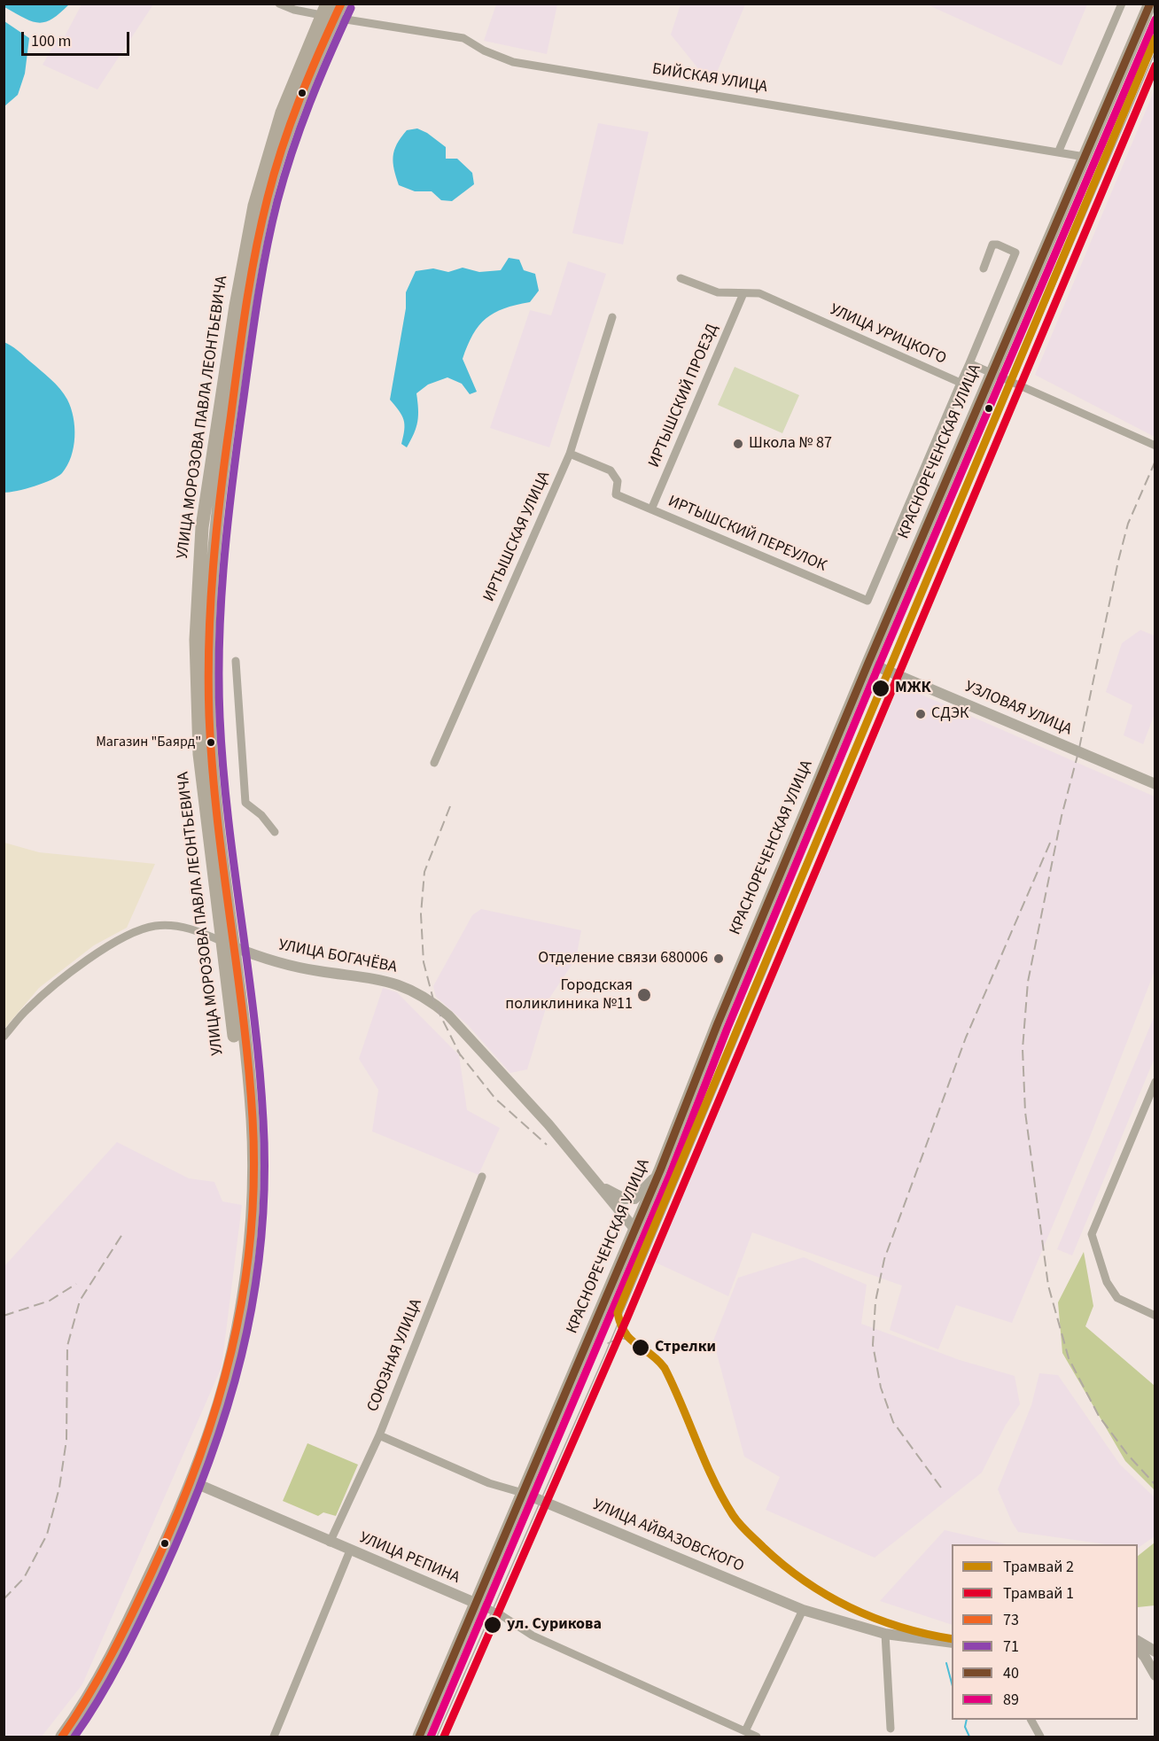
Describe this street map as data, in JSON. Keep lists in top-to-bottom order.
{
  "streets": {
    "main road": ["УЛИЦА МОРОЗОВА ПАВЛА ЛЕОНТЬЕВИЧА", "КРАСНОРЕЧЕНСКАЯ УЛИЦА"],
    "street": [
      "БИЙСКАЯ УЛИЦА",
      "УЛИЦА УРИЦКОГО",
      "ИРТЫШСКИЙ ПРОЕЗД",
      "ИРТЫШСКИЙ ПЕРЕУЛОК",
      "ИРТЫШСКАЯ УЛИЦА",
      "УЗЛОВАЯ УЛИЦА",
      "УЛИЦА БОГАЧЁВА",
      "СОЮЗНАЯ УЛИЦА",
      "УЛИЦА АЙВАЗОВСКОГО",
      "УЛИЦА РЕПИНА"
    ]
  },
  "crossings": [
    ["БИЙСКАЯ УЛИЦА", "УЛИЦА МОРОЗОВА ПАВЛА ЛЕОНТЬЕВИЧА"],
    ["БИЙСКАЯ УЛИЦА", "КРАСНОРЕЧЕНСКАЯ УЛИЦА"],
    ["УЛИЦА УРИЦКОГО", "ИРТЫШСКИЙ ПРОЕЗД"],
    ["УЛИЦА УРИЦКОГО", "КРАСНОРЕЧЕНСКАЯ УЛИЦА"],
    ["УЛИЦА УРИЦКОГО", "ИРТЫШСКИЙ ПЕРЕУЛОК"],
    ["ИРТЫШСКИЙ ПРОЕЗД", "ИРТЫШСКИЙ ПЕРЕУЛОК"],
    ["УЛИЦА МОРОЗОВА ПАВЛА ЛЕОНТЬЕВИЧА", "УЛИЦА БОГАЧЁВА"],
    ["УЛИЦА МОРОЗОВА ПАВЛА ЛЕОНТЬЕВИЧА", "УЛИЦА РЕПИНА"],
    ["КРАСНОРЕЧЕНСКАЯ УЛИЦА", "УЗЛОВАЯ УЛИЦА"],
    ["КРАСНОРЕЧЕНСКАЯ УЛИЦА", "УЛИЦА БОГАЧЁВА"],
    ["КРАСНОРЕЧЕНСКАЯ УЛИЦА", "УЛИЦА АЙВАЗОВСКОГО"],
    ["КРАСНОРЕЧЕНСКАЯ УЛИЦА", "УЛИЦА РЕПИНА"],
    ["ИРТЫШСКИЙ ПЕРЕУЛОК", "ИРТЫШСКАЯ УЛИЦА"],
    ["СОЮЗНАЯ УЛИЦА", "УЛИЦА АЙВАЗОВСКОГО"],
    ["СОЮЗНАЯ УЛИЦА", "УЛИЦА РЕПИНА"]
  ],
  "places": [
    "Школа № 87",
    "МЖК",
    "СДЭК",
    "Магазин \"Баярд\"",
    "Отделение связи 680006",
    "Городская поликлиника №11",
    "Стрелки",
    "ул. Сурикова"
  ],
  "lines": [
    "transit line 73",
    "transit line 40",
    "transit line 71",
    "transit line 89",
    "tram line 2",
    "tram line 1"
  ],
  "legend": [
    "Трамвай 2",
    "Трамвай 1",
    "73",
    "71",
    "40",
    "89"
  ],
  "scale_bar": "100 m"
}
